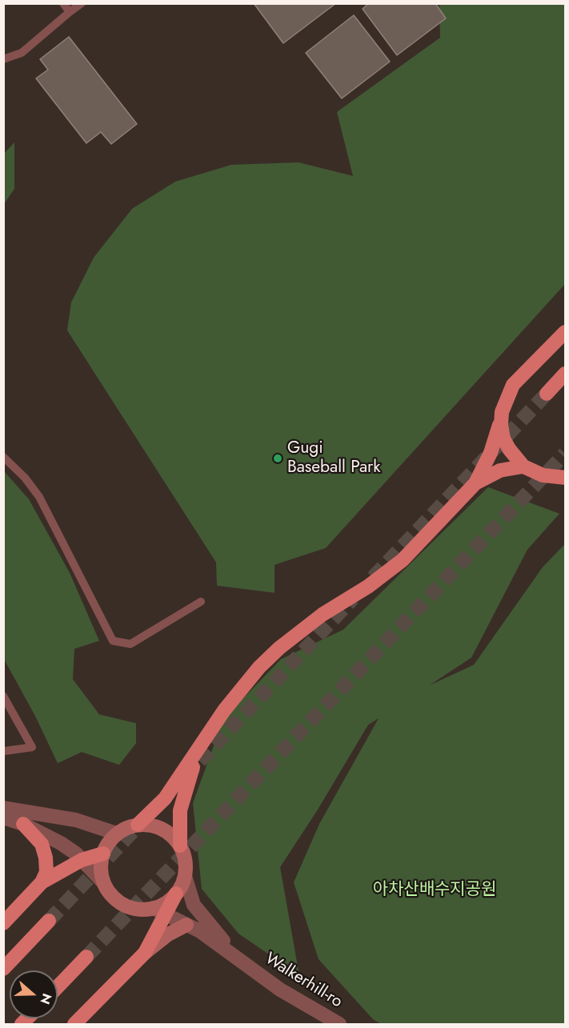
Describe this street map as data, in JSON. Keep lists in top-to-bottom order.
{
  "streets": {
    "street": ["Walkerhill-ro"]
  },
  "parks": ["아차산배수지공원"],
  "places": ["Gugi Baseball Park"],
  "north": "right"
}
